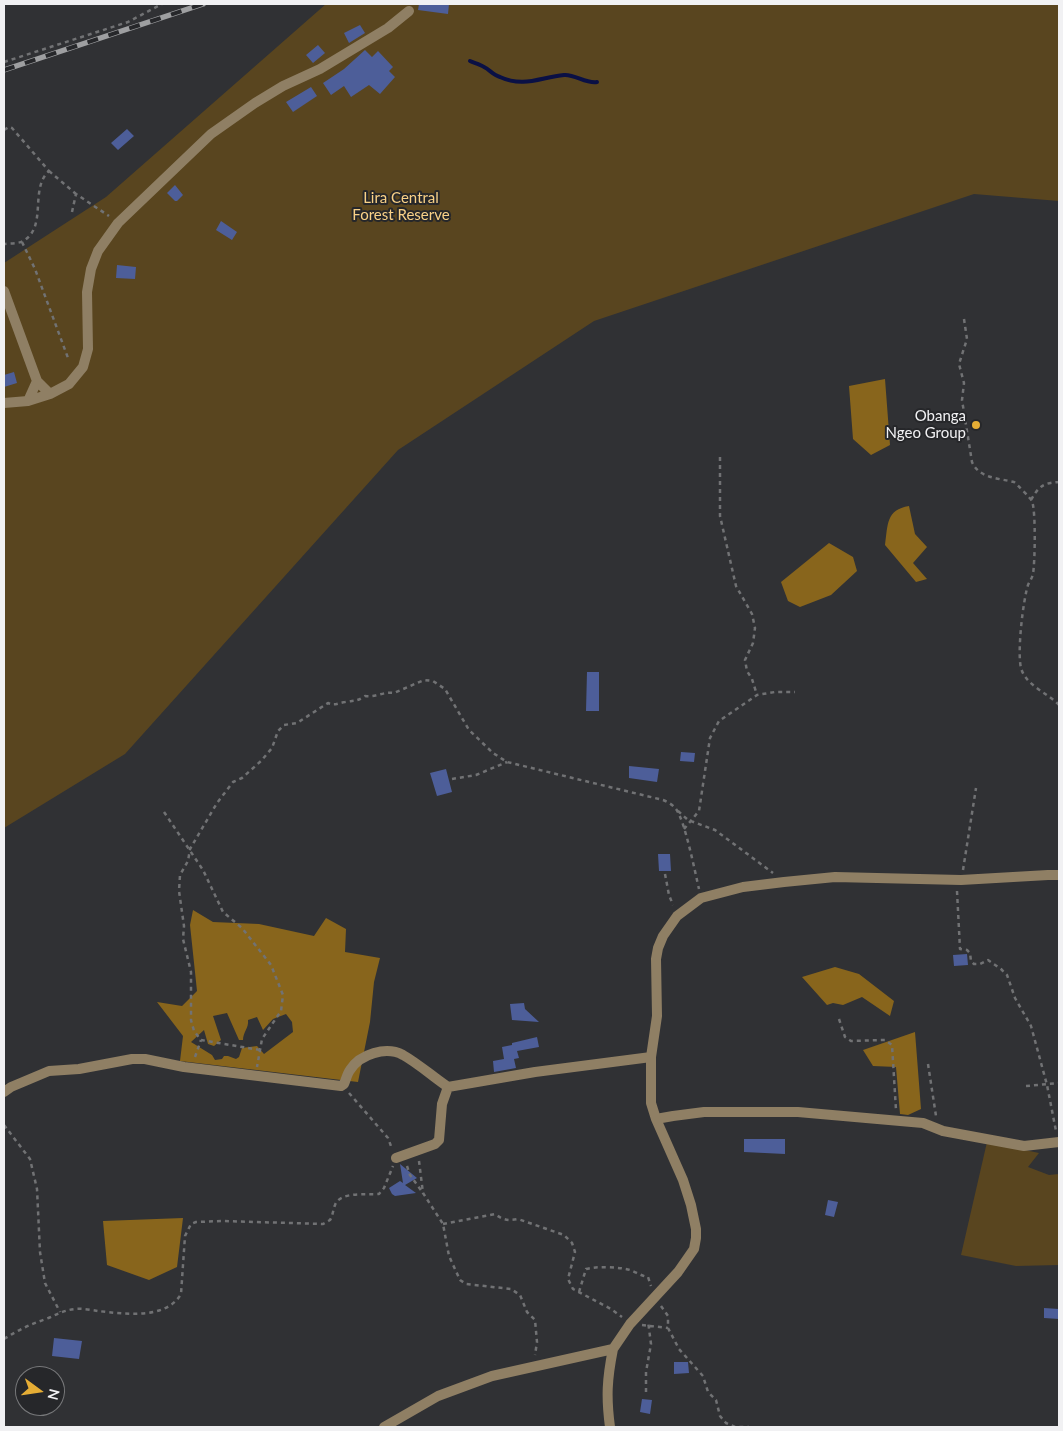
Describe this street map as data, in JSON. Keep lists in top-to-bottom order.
{
  "parks": ["Lira Central Forest Reserve"],
  "places": ["Obanga Ngeo Group"],
  "north": "right"
}
